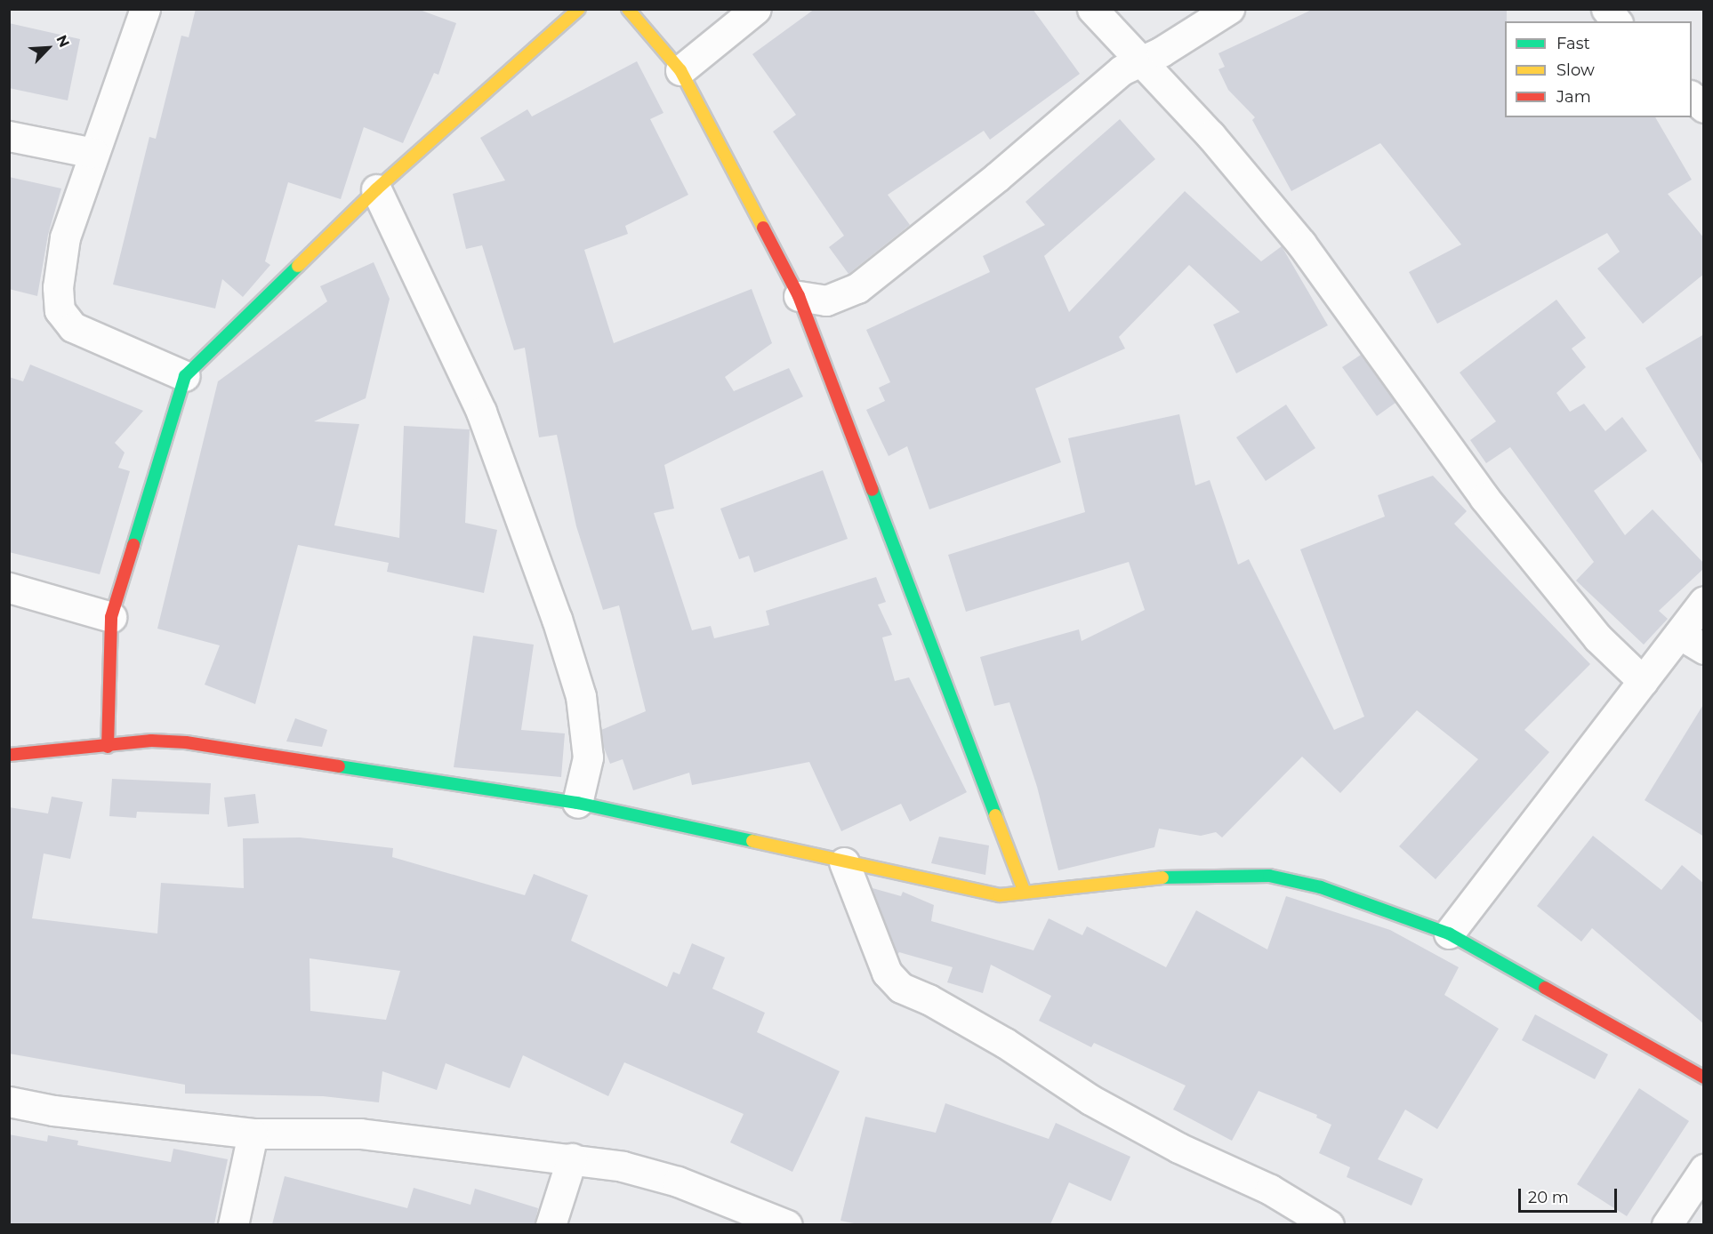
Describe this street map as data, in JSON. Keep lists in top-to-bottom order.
{
  "legend": ["Fast", "Slow", "Jam"],
  "scale_bar": "20 m",
  "north": "top right"
}
